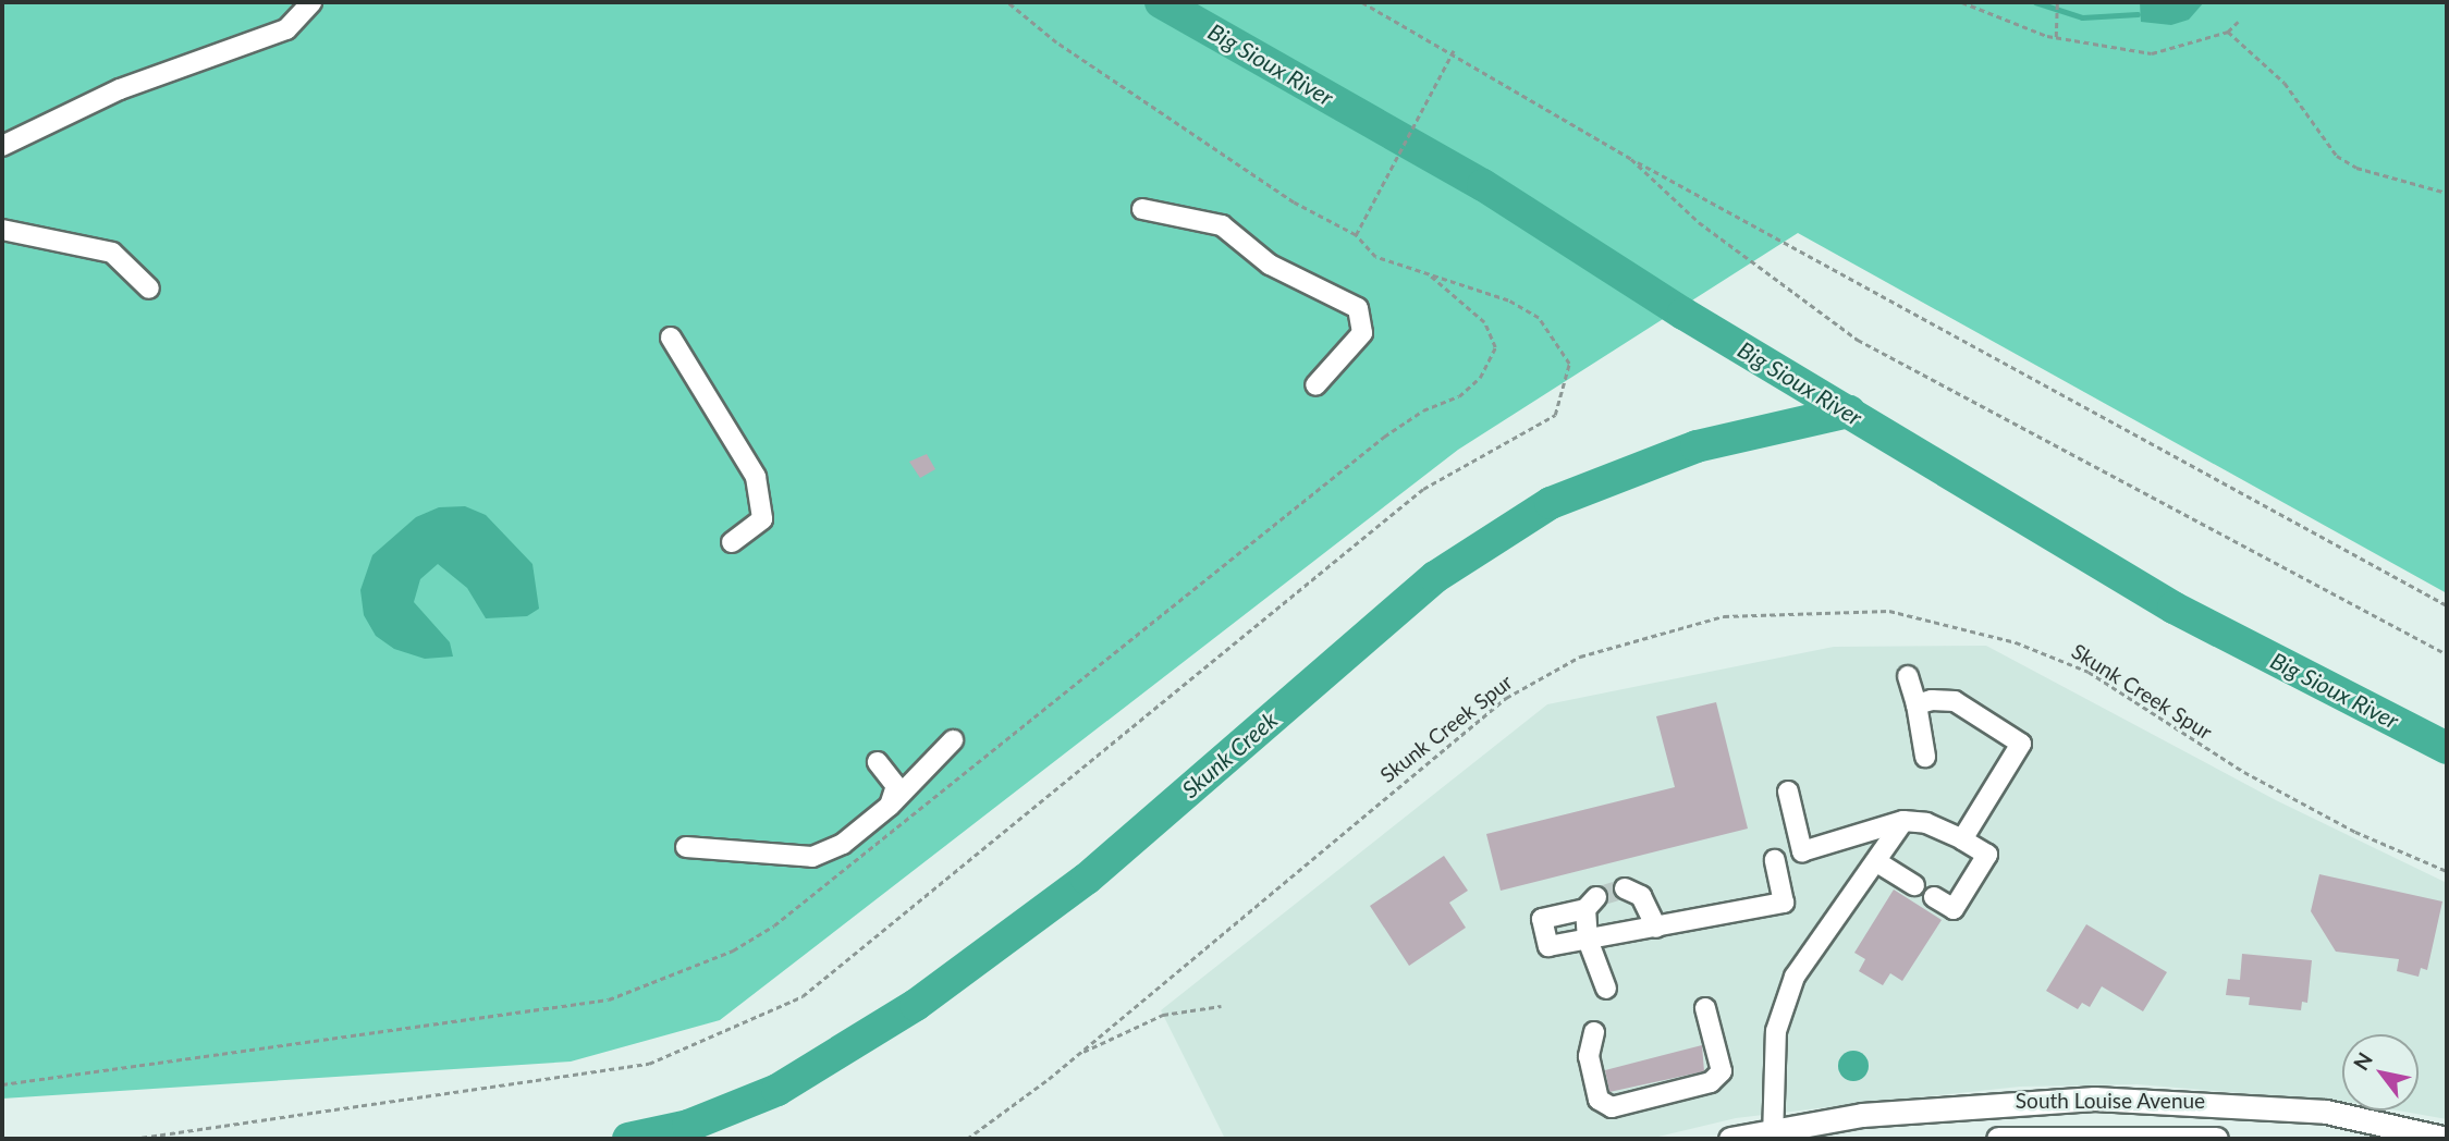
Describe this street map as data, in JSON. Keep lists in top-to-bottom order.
{
  "streets": {
    "main road": ["South Louise Avenue"],
    "path": ["Skunk Creek Spur"]
  },
  "water": ["Big Sioux River", "Skunk Creek"],
  "north": "top left"
}
